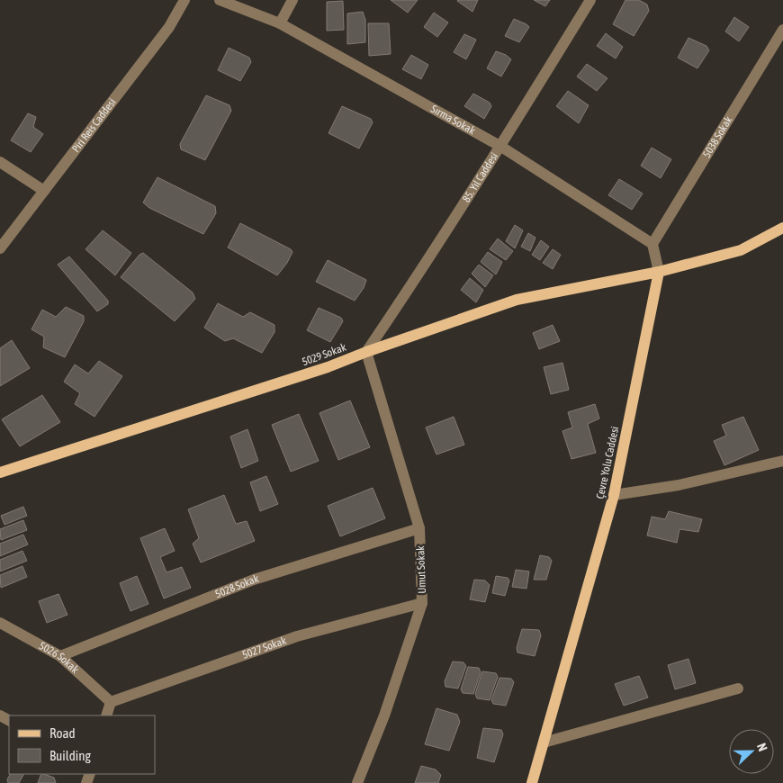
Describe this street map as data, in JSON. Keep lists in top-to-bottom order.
{
  "streets": {
    "main road": ["5029 Sokak", "Çevre Yolu Caddesi"],
    "street": [
      "Sırma Sokak",
      "Piri Reis Caddesi",
      "5038 Sokak",
      "85. Yıl Caddesi",
      "Umut Sokak",
      "5028 Sokak",
      "5027 Sokak",
      "5026 Sokak"
    ]
  },
  "crossings": [
    ["Sırma Sokak", "5038 Sokak"],
    ["Sırma Sokak", "85. Yıl Caddesi"],
    ["85. Yıl Caddesi", "5029 Sokak"],
    ["85. Yıl Caddesi", "Umut Sokak"],
    ["5029 Sokak", "Çevre Yolu Caddesi"],
    ["5029 Sokak", "Umut Sokak"],
    ["Umut Sokak", "5028 Sokak"],
    ["Umut Sokak", "5027 Sokak"],
    ["5028 Sokak", "5026 Sokak"],
    ["5027 Sokak", "5026 Sokak"]
  ],
  "legend": ["Road", "Building"],
  "north": "right"
}
